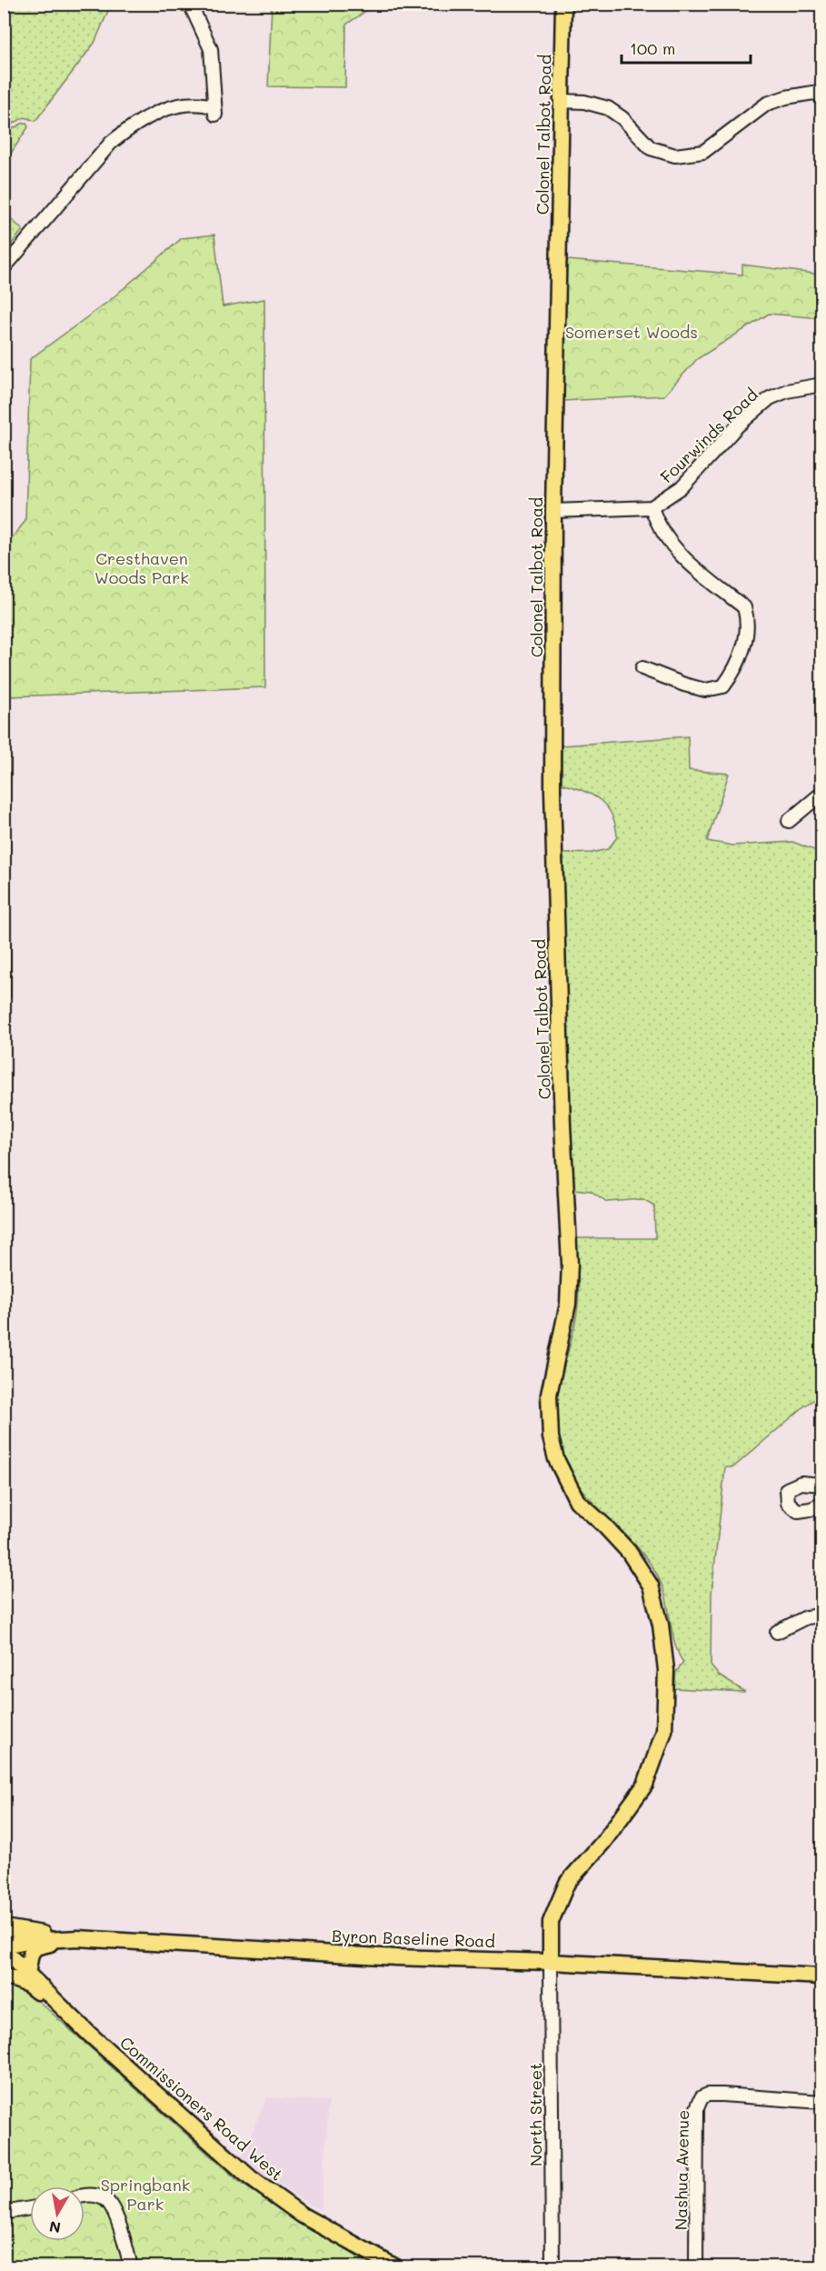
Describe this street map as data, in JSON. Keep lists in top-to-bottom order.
{
  "streets": {
    "main road": ["Colonel Talbot Road", "Byron Baseline Road", "Commissioners Road West"],
    "street": ["Fourwinds Road", "North Street", "Nashua Avenue"]
  },
  "crossings": [
    ["Colonel Talbot Road", "Byron Baseline Road"],
    ["Colonel Talbot Road", "North Street"],
    ["Byron Baseline Road", "North Street"]
  ],
  "parks": ["Somerset Woods", "Cresthaven Woods Park", "Springbank Park"],
  "scale_bar": "100 m",
  "north": "bottom"
}
